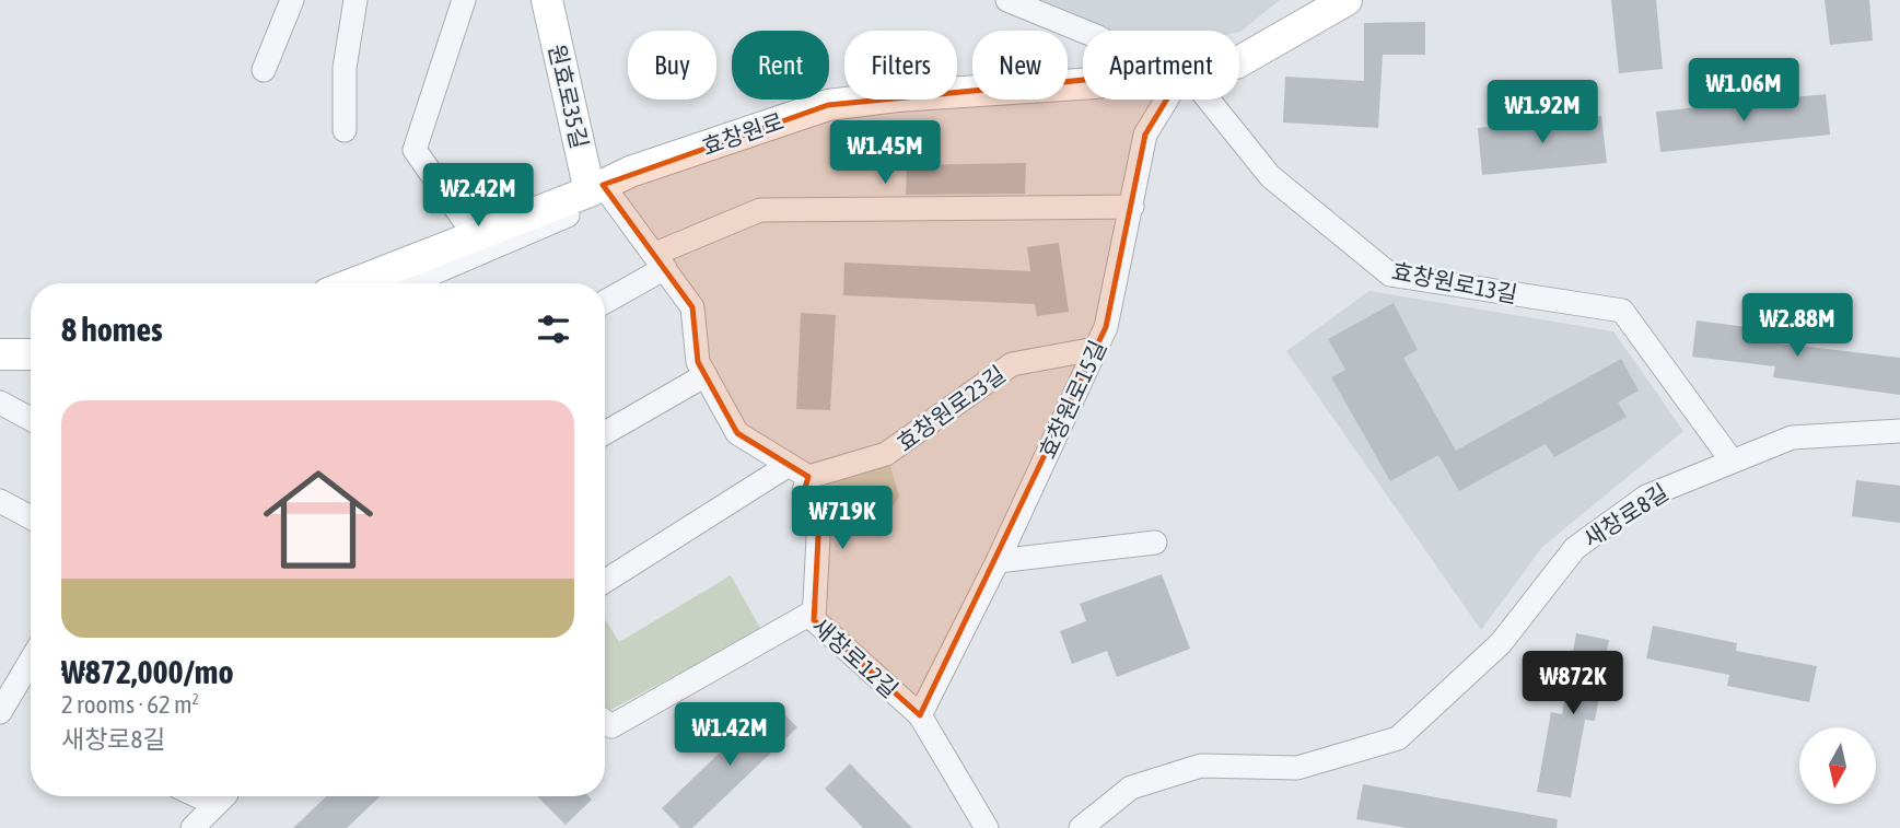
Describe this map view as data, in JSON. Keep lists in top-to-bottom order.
{
  "streets": {
    "street": [
      "원효로35길",
      "효창원로",
      "효창원로13길",
      "효창원로15길",
      "효창원로23길",
      "새창로8길",
      "새창로12길"
    ]
  },
  "crossings": [
    ["원효로35길", "효창원로"],
    ["효창원로13길", "새창로8길"],
    ["효창원로15길", "효창원로23길"],
    ["효창원로15길", "새창로12길"]
  ],
  "north": "bottom",
  "page": {
    "chip": [
      "Buy",
      "Rent",
      "Filters",
      "New",
      "Apartment"
    ],
    "price": [
      "₩1.06M",
      "₩1.92M",
      "₩1.45M",
      "₩2.42M",
      "₩2.88M",
      "₩719K",
      "₩872K",
      "₩1.42M"
    ],
    "heading": "8 homes",
    "list": [
      {
        "name": "₩872,000/mo",
        "note": "2 rooms · 62 m² · 새창로8길"
      }
    ]
  }
}
